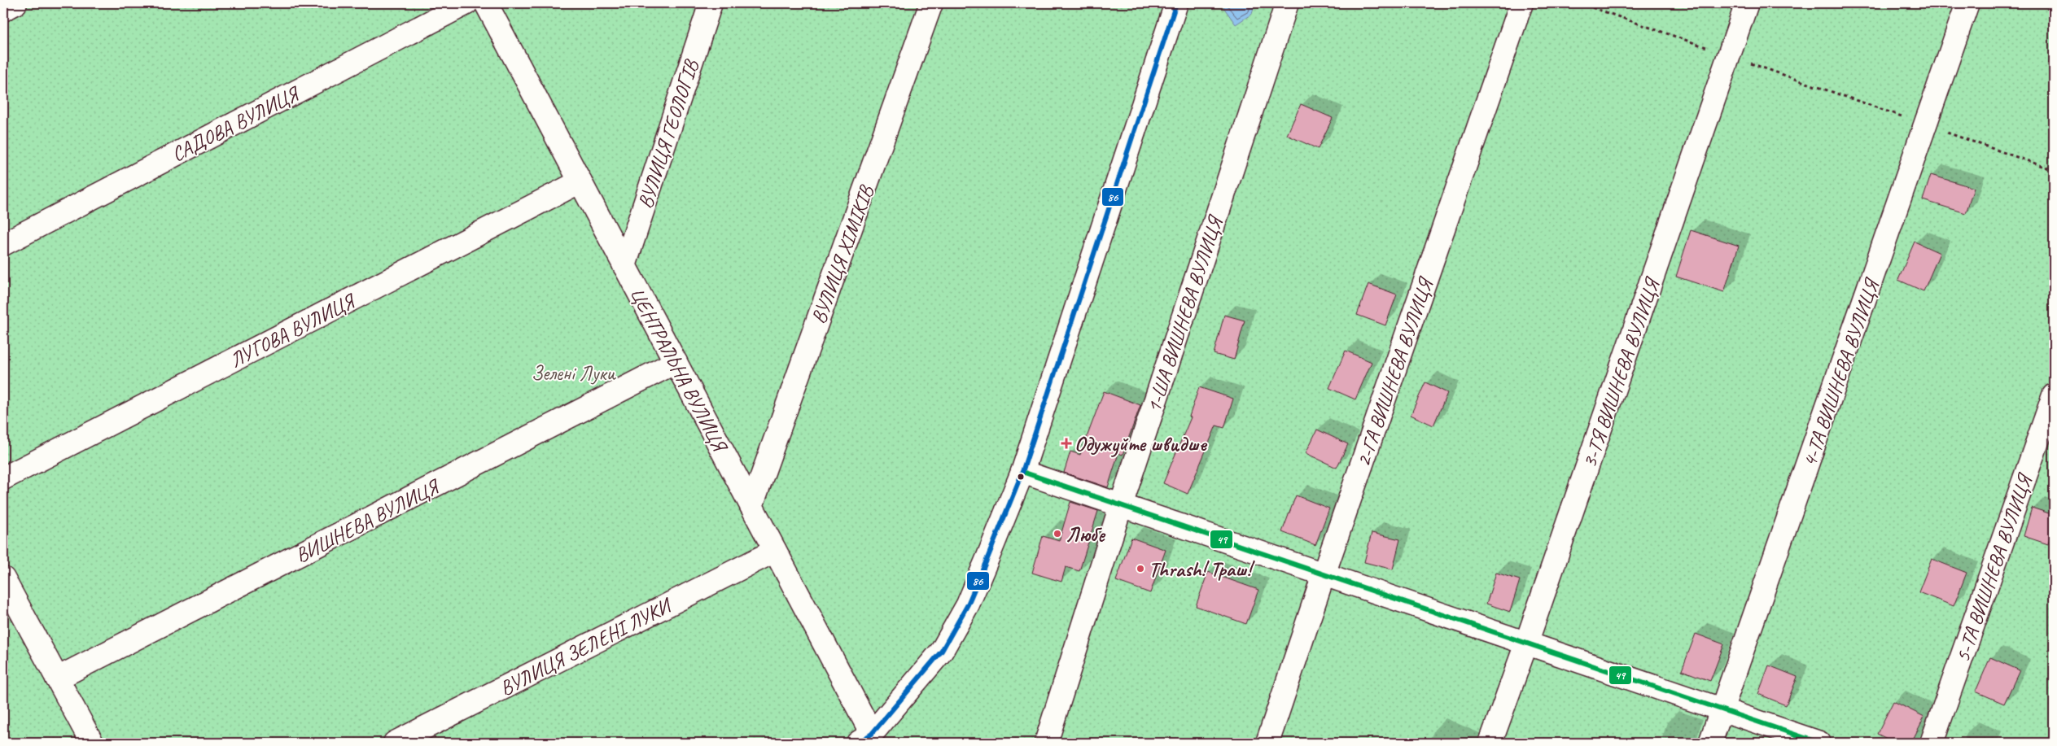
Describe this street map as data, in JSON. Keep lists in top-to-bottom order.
{
  "streets": {
    "street": [
      "САДОВА ВУЛИЦЯ",
      "ВУЛИЦЯ ГЕОЛОГІВ",
      "ВУЛИЦЯ ХІМІКІВ",
      "1-ША ВИШНЕВА ВУЛИЦЯ",
      "ЛУГОВА ВУЛИЦЯ",
      "ЦЕНТРАЛЬНА ВУЛИЦЯ",
      "2-ГА ВИШНЕВА ВУЛИЦЯ",
      "3-ТЯ ВИШНЕВА ВУЛИЦЯ",
      "4-ТА ВИШНЕВА ВУЛИЦЯ",
      "ВИШНЕВА ВУЛИЦЯ",
      "5-ТА ВИШНЕВА ВУЛИЦЯ",
      "ВУЛИЦЯ ЗЕЛЕНІ ЛУКИ"
    ]
  },
  "crossings": [
    ["ВУЛИЦЯ ГЕОЛОГІВ", "ЦЕНТРАЛЬНА ВУЛИЦЯ"],
    ["ВУЛИЦЯ ХІМІКІВ", "ЦЕНТРАЛЬНА ВУЛИЦЯ"],
    ["ЛУГОВА ВУЛИЦЯ", "ЦЕНТРАЛЬНА ВУЛИЦЯ"],
    ["ЦЕНТРАЛЬНА ВУЛИЦЯ", "ВИШНЕВА ВУЛИЦЯ"],
    ["ЦЕНТРАЛЬНА ВУЛИЦЯ", "ВУЛИЦЯ ЗЕЛЕНІ ЛУКИ"]
  ],
  "parks": ["Зелені Луки"],
  "places": {
    "health": ["Одужуйте швидше"],
    "other": ["Любе", "Thrash! Траш!"]
  },
  "lines": ["transit line 86", "transit line 49"]
}
